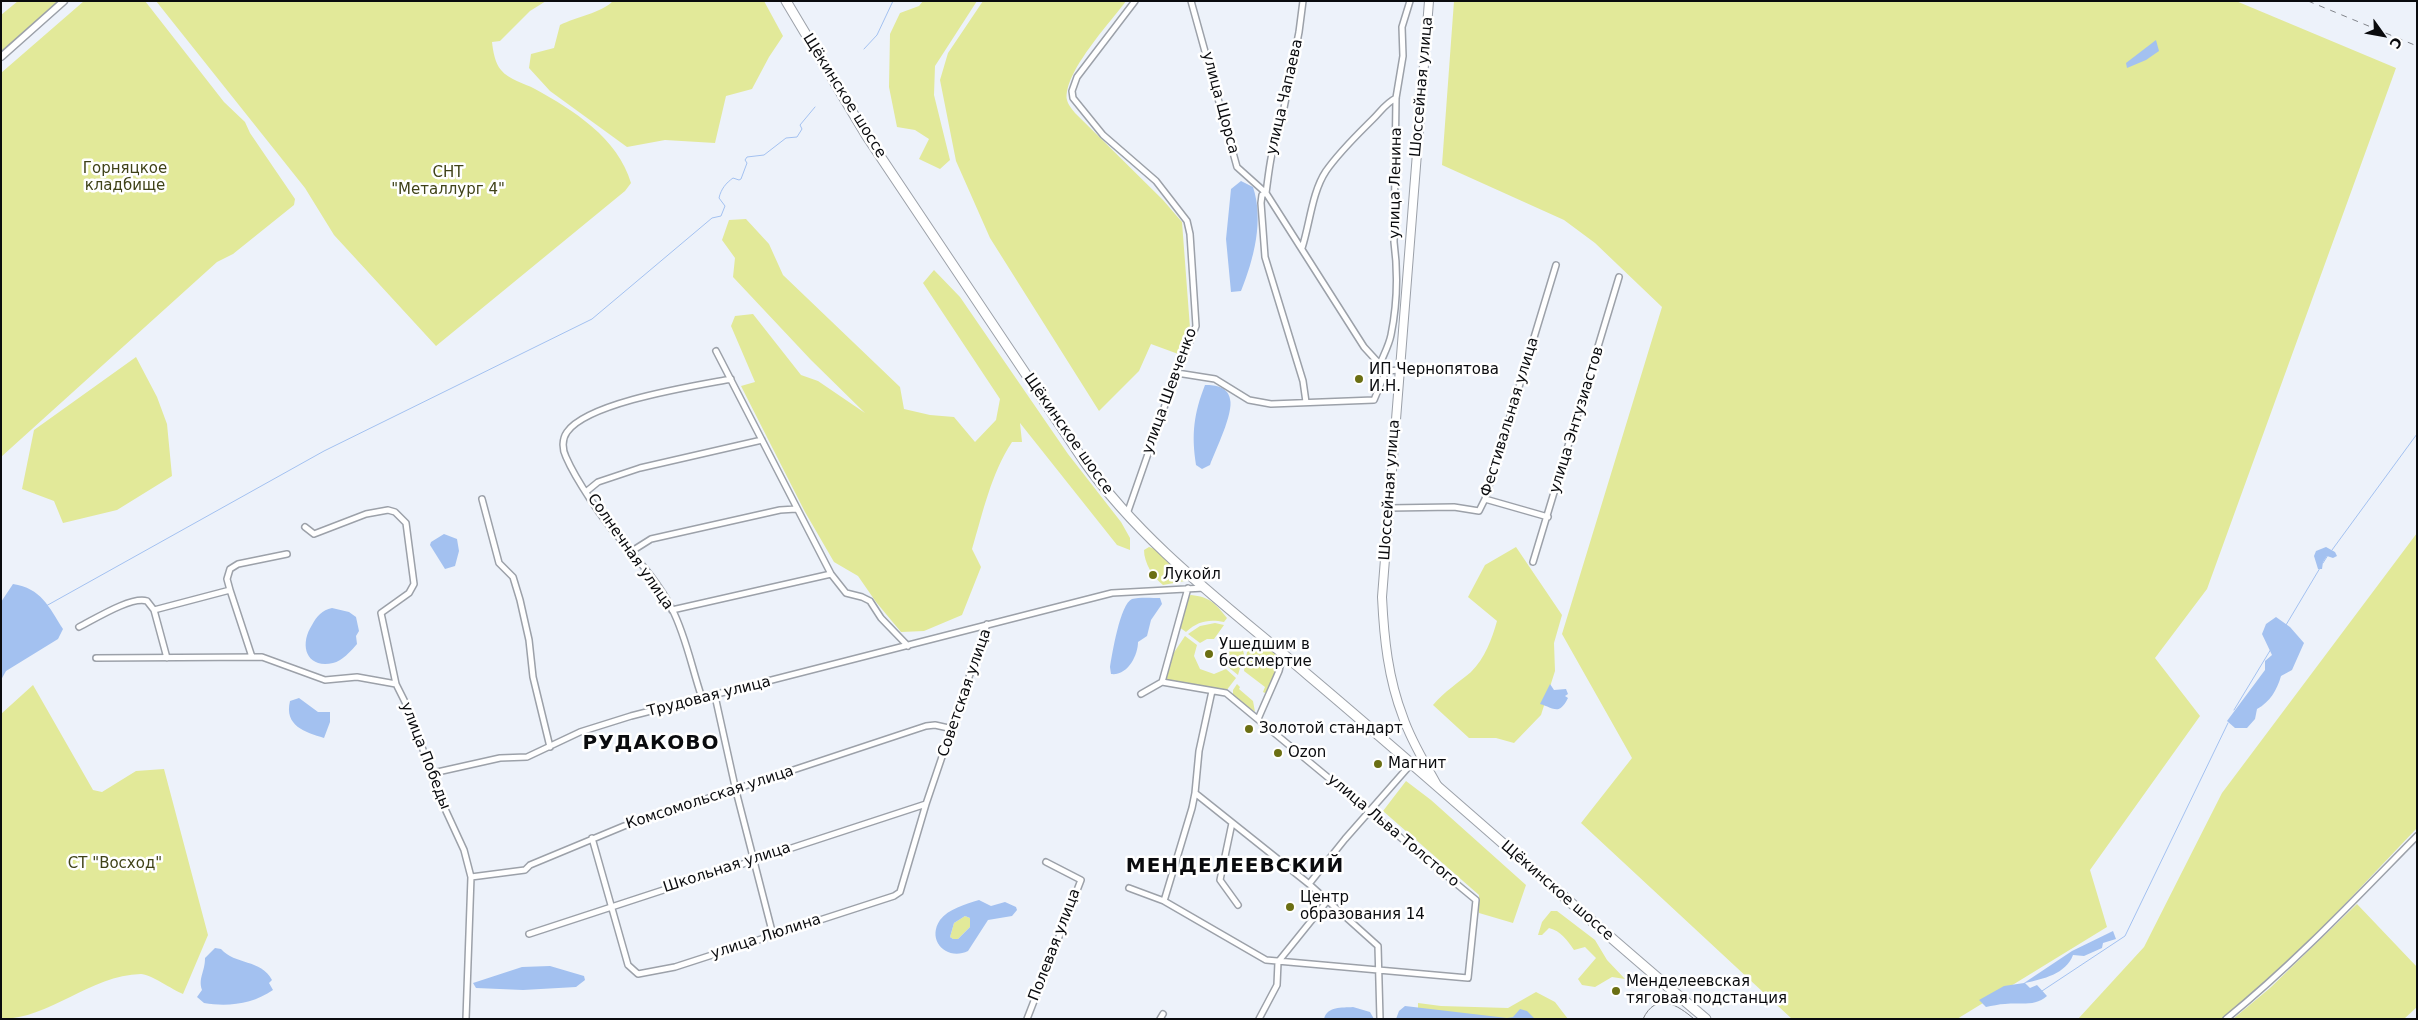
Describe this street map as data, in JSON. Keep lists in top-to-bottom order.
{
  "streets": {
    "main road": ["Шоссейная улица", "Щёкинское шоссе"],
    "street": [
      "улица Чапаева",
      "улица Щорса",
      "улица Ленина",
      "улица Шевченко",
      "Фестивальная улица",
      "улица Энтузиастов",
      "Солнечная улица",
      "Советская улица",
      "Трудовая улица",
      "улица Победы",
      "Комсомольская улица",
      "улица Льва Толстого",
      "Школьная улица",
      "улица Люлина",
      "Полевая улица"
    ]
  },
  "crossings": [
    ["Шоссейная улица", "Щёкинское шоссе"],
    ["Шоссейная улица", "Фестивальная улица"],
    ["Щёкинское шоссе", "улица Шевченко"],
    ["Щёкинское шоссе", "Советская улица"],
    ["улица Чапаева", "улица Щорса"],
    ["Солнечная улица", "Трудовая улица"],
    ["Советская улица", "Трудовая улица"],
    ["Советская улица", "Комсомольская улица"],
    ["Советская улица", "Школьная улица"],
    ["Советская улица", "улица Люлина"],
    ["Трудовая улица", "улица Победы"],
    ["улица Победы", "Комсомольская улица"],
    ["Школьная улица", "улица Люлина"]
  ],
  "districts": ["РУДАКОВО", "МЕНДЕЛЕЕВСКИЙ"],
  "parks": ["Горняцкое кладбище", "СНТ \"Металлург 4\"", "СТ \"Восход\""],
  "places": [
    "ИП Чернопятова И.Н.",
    "Лукойл",
    "Ушедшим в бессмертие",
    "Золотой стандарт",
    "Ozon",
    "Магнит",
    "Центр образования 14",
    "Менделеевская тяговая подстанция"
  ],
  "north": "bottom right"
}
